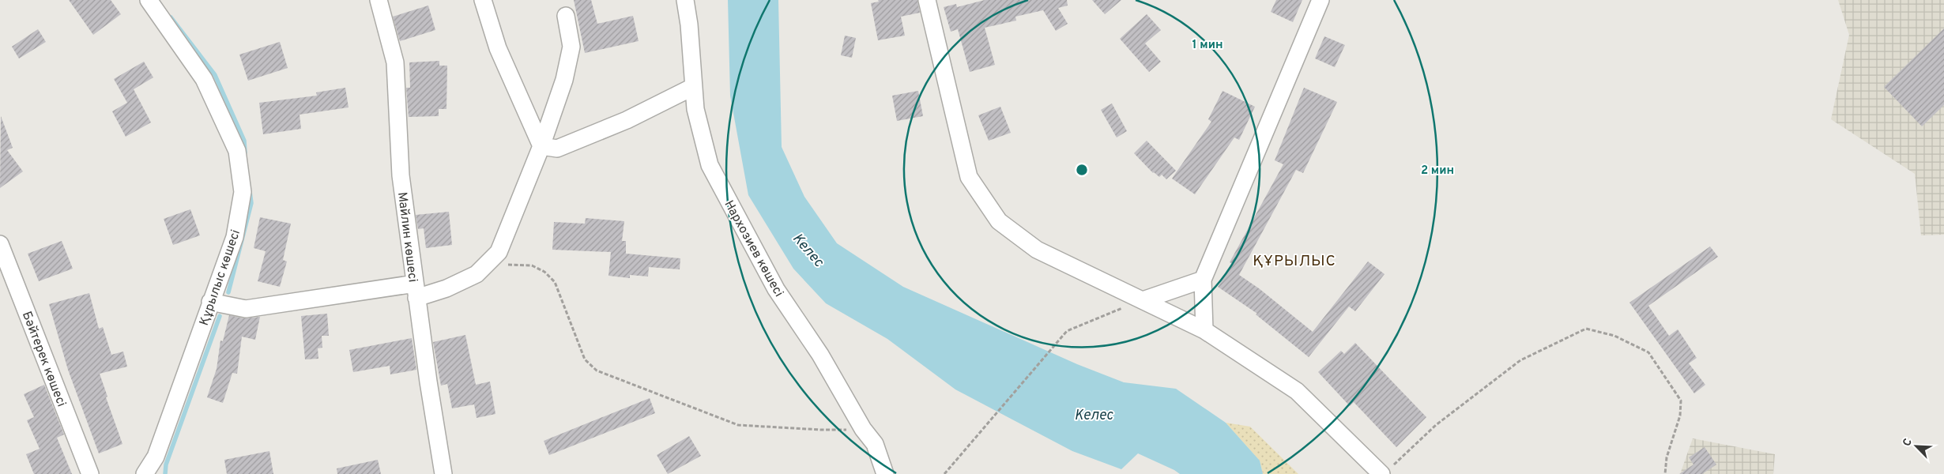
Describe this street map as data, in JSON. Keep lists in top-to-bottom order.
{
  "streets": {
    "street": [
      "Майлин көшесі",
      "Нархозиев көшесі",
      "Құрылыс көшесі",
      "Бәйтерек көшесі"
    ]
  },
  "districts": ["ҚҰРЫЛЫС"],
  "water": ["Келес"],
  "north": "top left",
  "rings": ["1 мин", "2 мин"]
}
